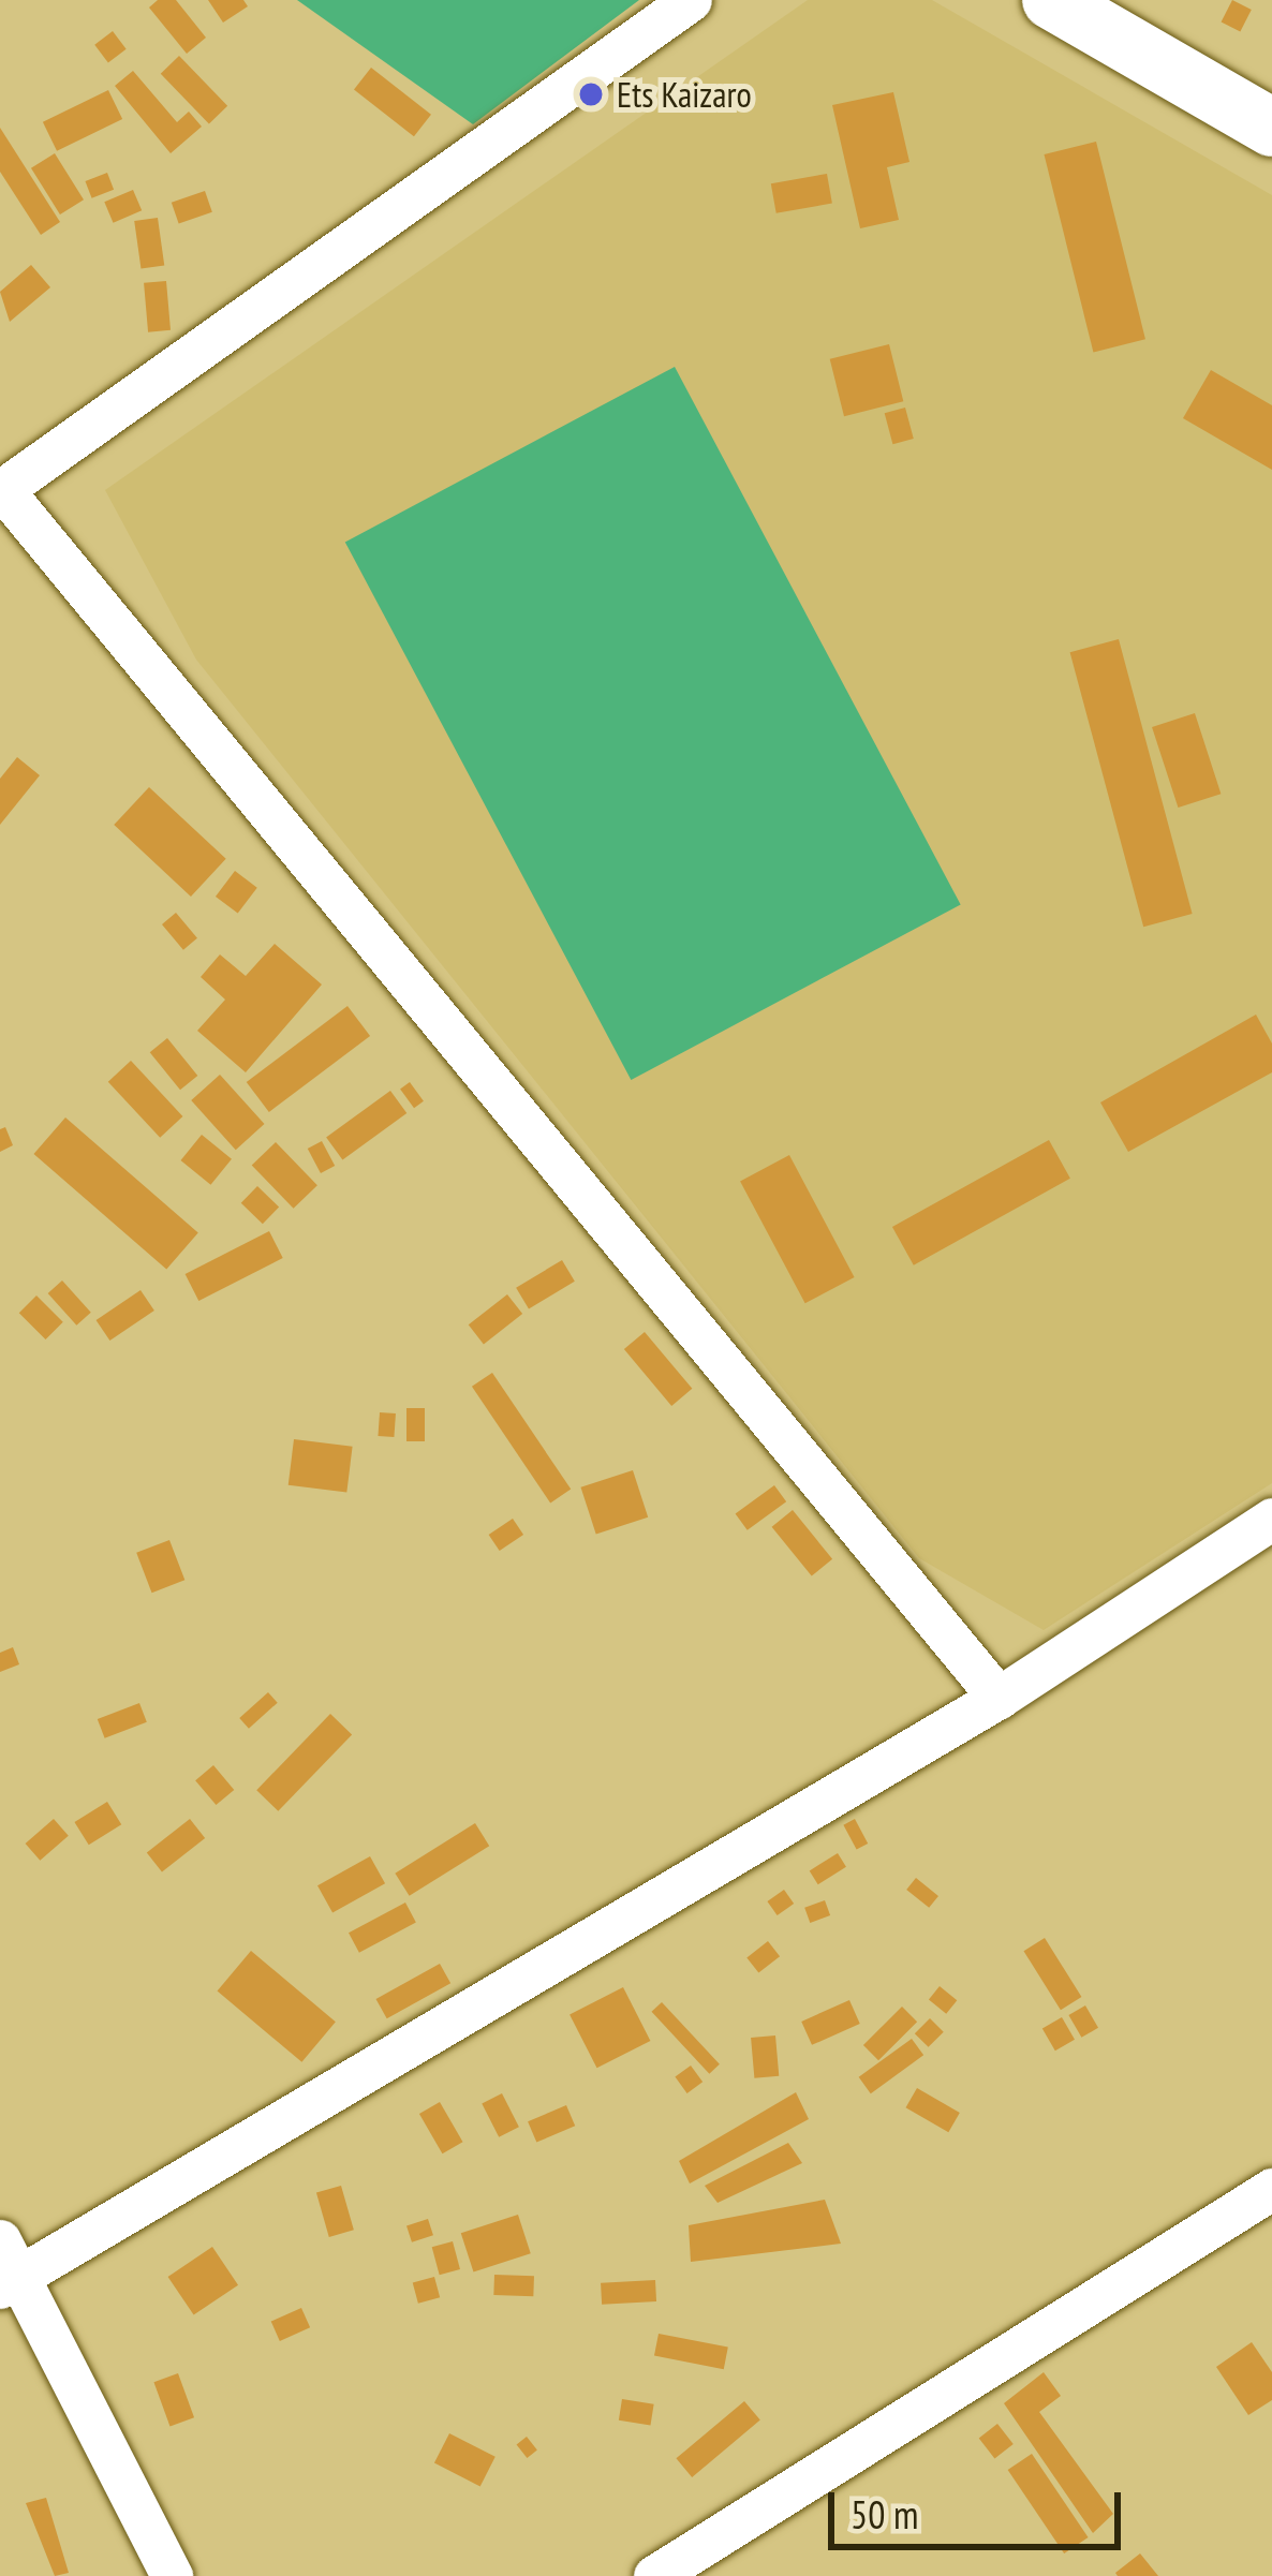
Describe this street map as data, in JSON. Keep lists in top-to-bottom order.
{
  "places": ["Ets Kaizaro"],
  "scale_bar": "50 m"
}
